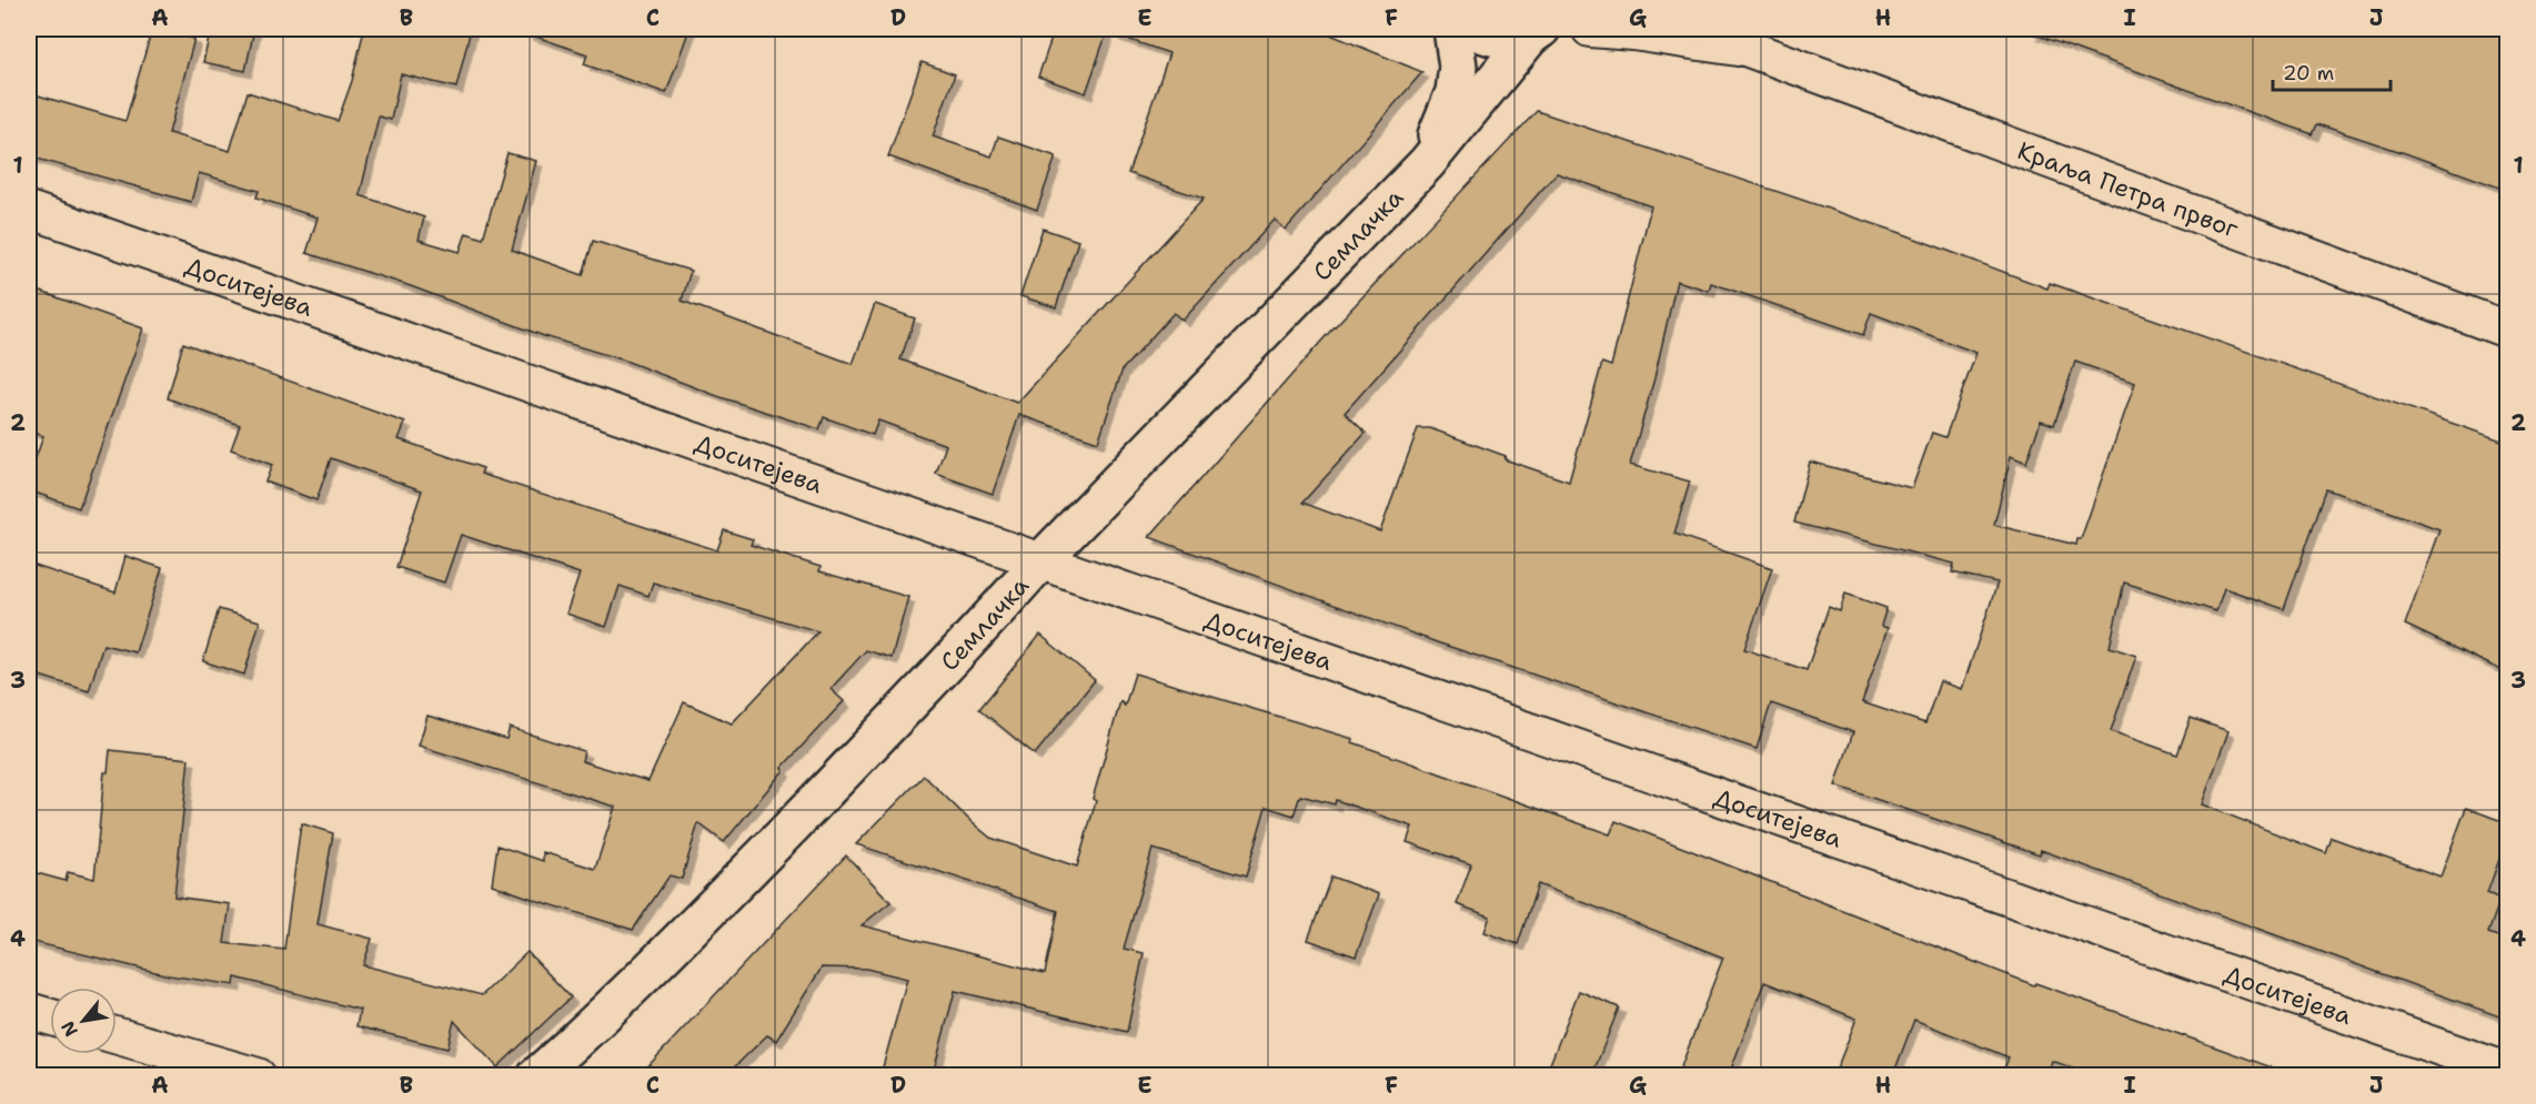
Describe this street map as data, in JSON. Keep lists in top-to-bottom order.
{
  "streets": {
    "main road": ["Семлачка"],
    "street": ["Краља Петра првог", "Доситејева"]
  },
  "crossings": [
    ["Семлачка", "Доситејева"]
  ],
  "scale_bar": "20 m",
  "north": "bottom left",
  "grid": {
    "columns": [
      "A",
      "B",
      "C",
      "D",
      "E",
      "F",
      "G",
      "H",
      "I",
      "J"
    ],
    "rows": [
      "1",
      "2",
      "3",
      "4"
    ]
  }
}
